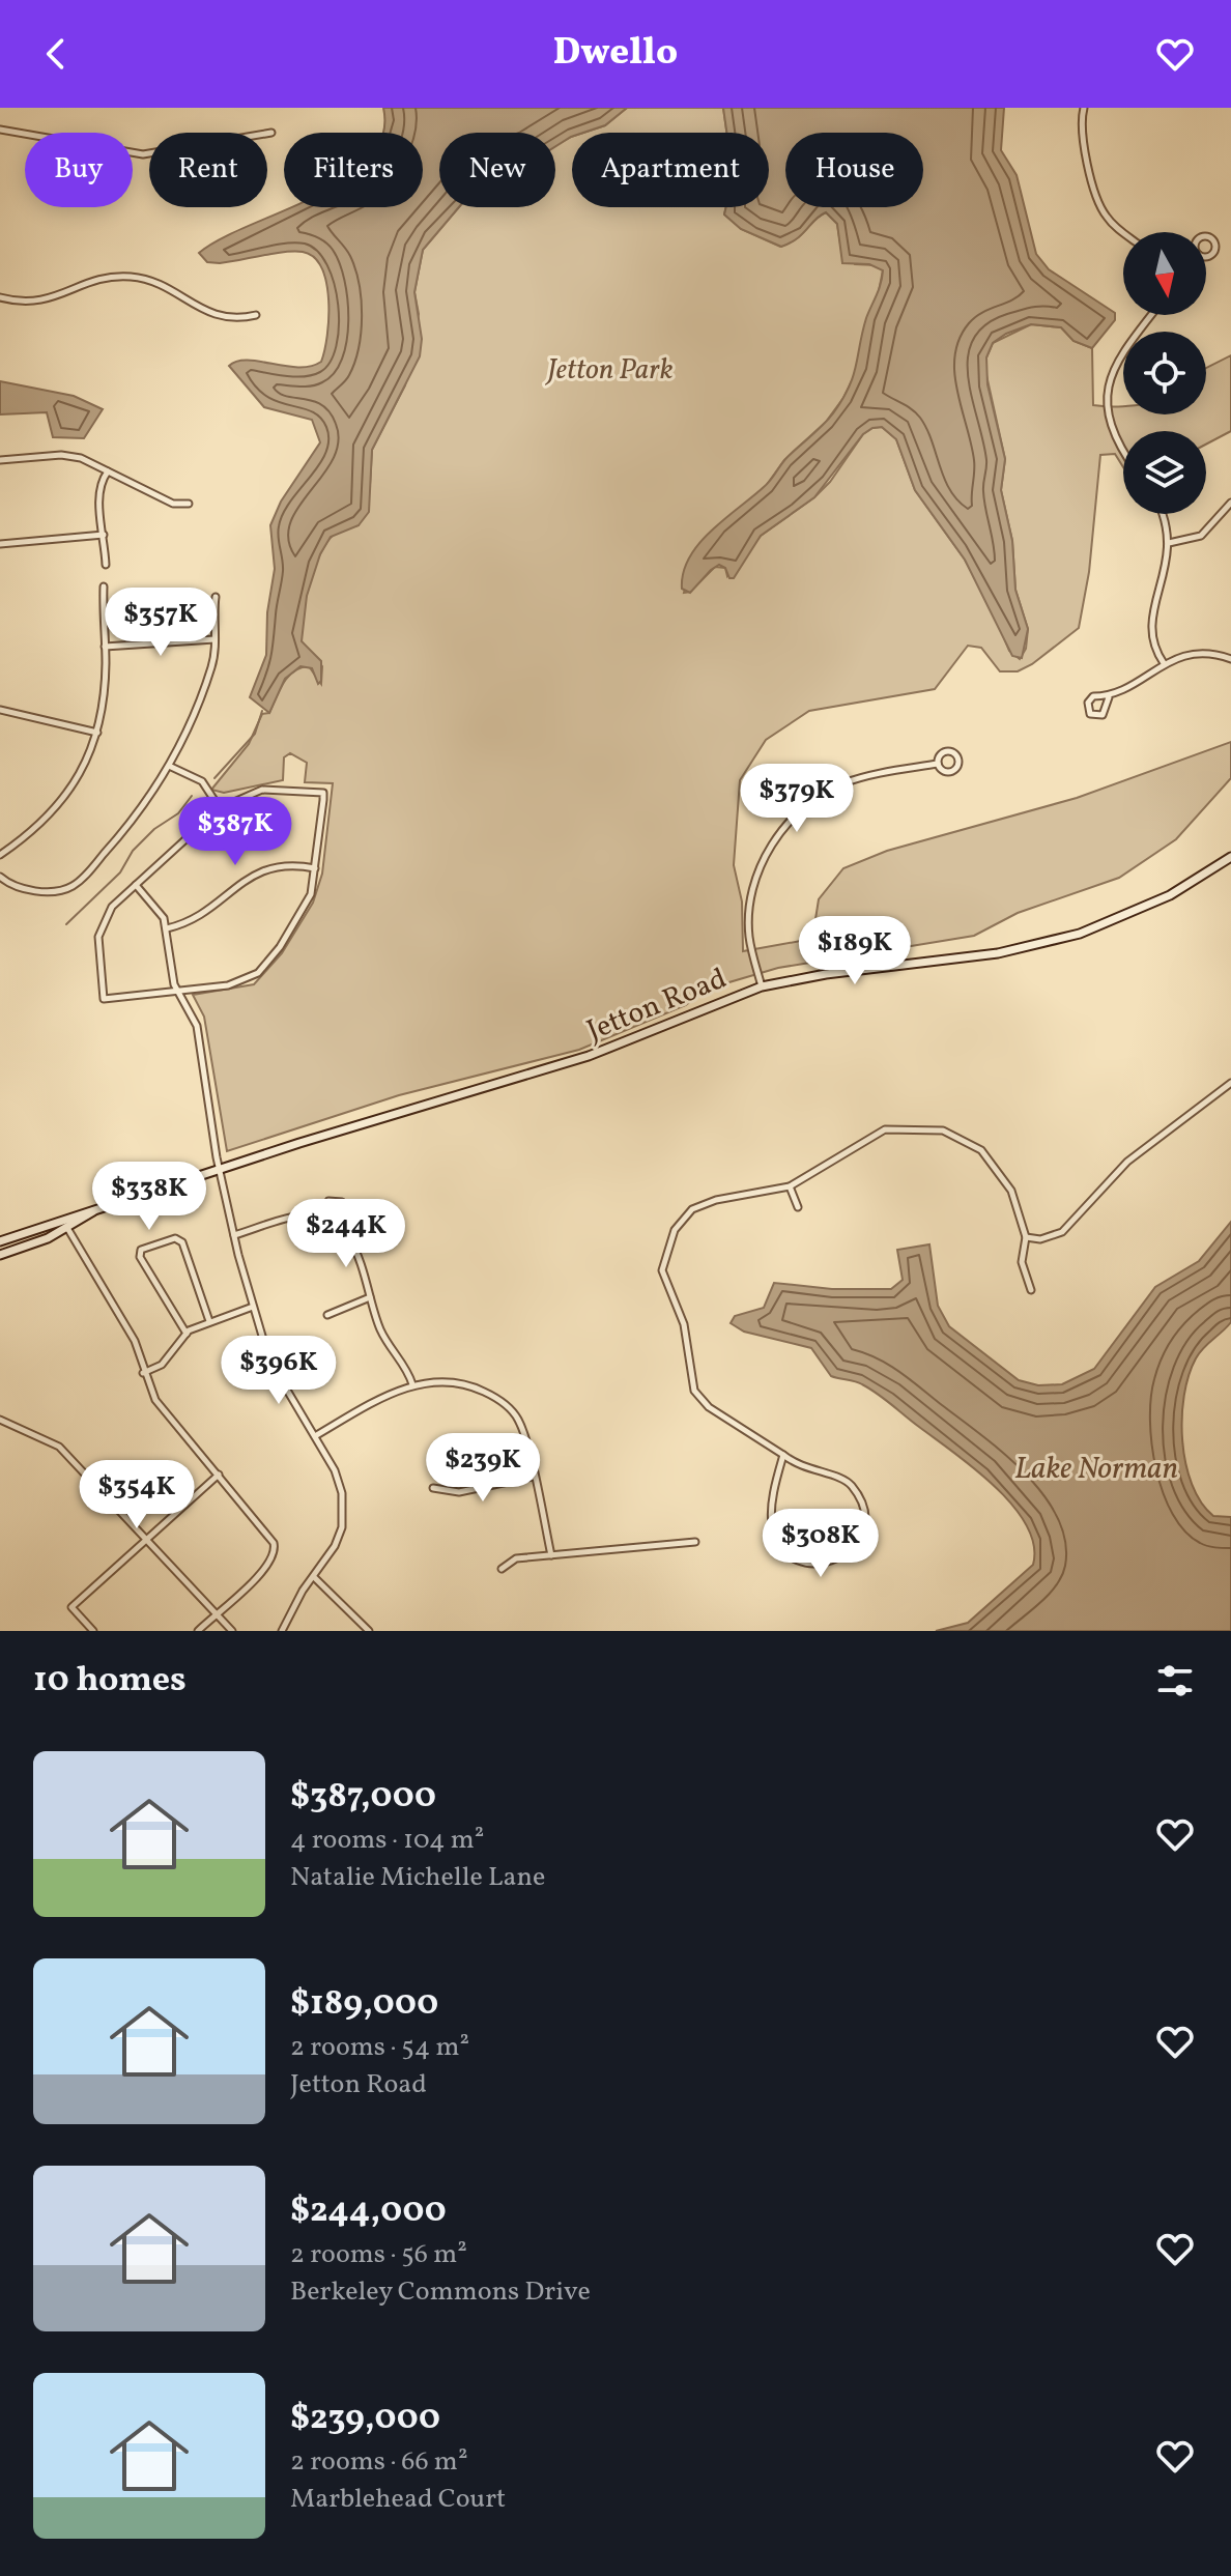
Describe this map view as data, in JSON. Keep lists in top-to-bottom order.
{
  "streets": {
    "street": ["Jetton Road"]
  },
  "water": ["Lake Norman"],
  "parks": ["Jetton Park"],
  "north": "bottom",
  "page": {
    "header": "Dwello",
    "chip": [
      "Buy",
      "Rent",
      "Filters",
      "New",
      "Apartment",
      "House"
    ],
    "price": [
      "$357K",
      "$379K",
      "$387K",
      "$189K",
      "$338K",
      "$244K",
      "$396K",
      "$239K",
      "$354K",
      "$308K"
    ],
    "heading": "10 homes",
    "list": [
      {
        "name": "$387,000",
        "note": "4 rooms · 104 m² · Natalie Michelle Lane"
      },
      {
        "name": "$189,000",
        "note": "2 rooms · 54 m² · Jetton Road"
      },
      {
        "name": "$244,000",
        "note": "2 rooms · 56 m² · Berkeley Commons Drive"
      },
      {
        "name": "$239,000",
        "note": "2 rooms · 66 m² · Marblehead Court"
      }
    ]
  }
}
